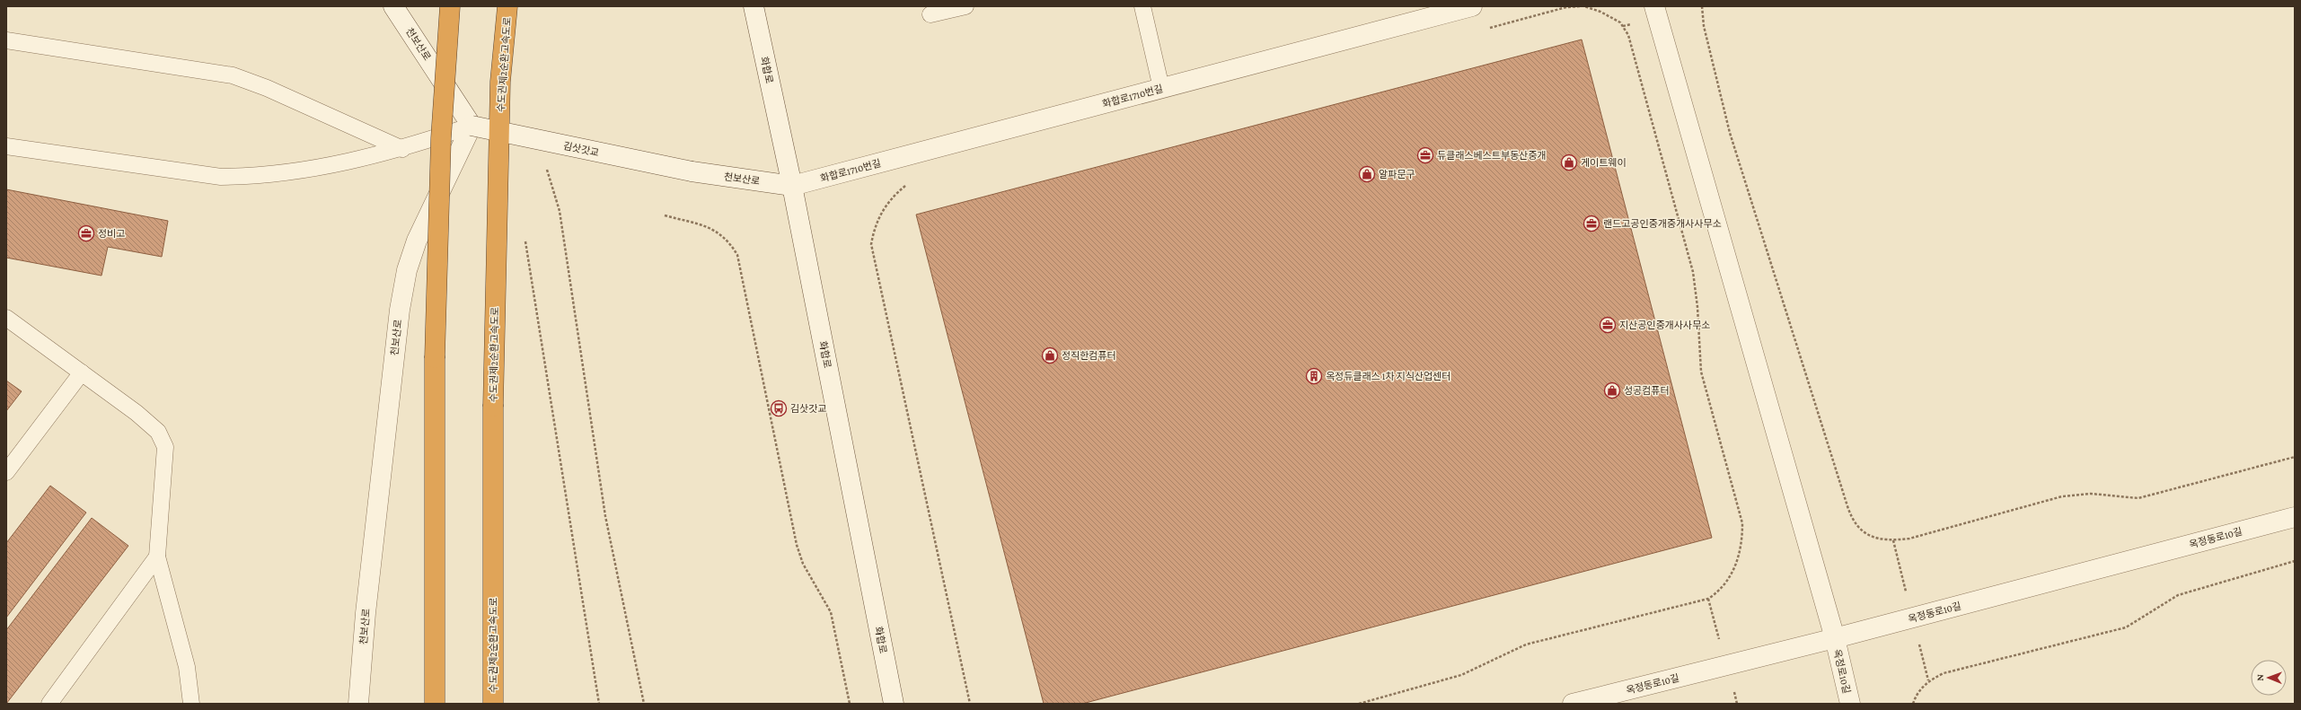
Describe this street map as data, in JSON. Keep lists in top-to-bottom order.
{
  "streets": {
    "highway": ["수도권제2순환고속도로"],
    "street": [
      "천보산로",
      "화합로",
      "화합로1710번길",
      "김삿갓교",
      "옥정동로10길",
      "옥정로10길"
    ]
  },
  "crossings": [
    ["천보산로", "화합로"],
    ["천보산로", "화합로1710번길"],
    ["천보산로", "김삿갓교"],
    ["화합로", "화합로1710번길"],
    ["옥정동로10길", "옥정로10길"]
  ],
  "places": {
    "office": [
      "듀클래스베스트부동산중개",
      "랜드고공인중개중개사사무소",
      "정비고",
      "지산공인중개사사무소"
    ],
    "shop": [
      "게이트웨이",
      "알파문구",
      "정직한컴퓨터",
      "성공컴퓨터"
    ],
    "building": ["옥정듀클래스 1차 지식산업센터"],
    "bus stop": ["김삿갓교"]
  },
  "north": "left"
}
